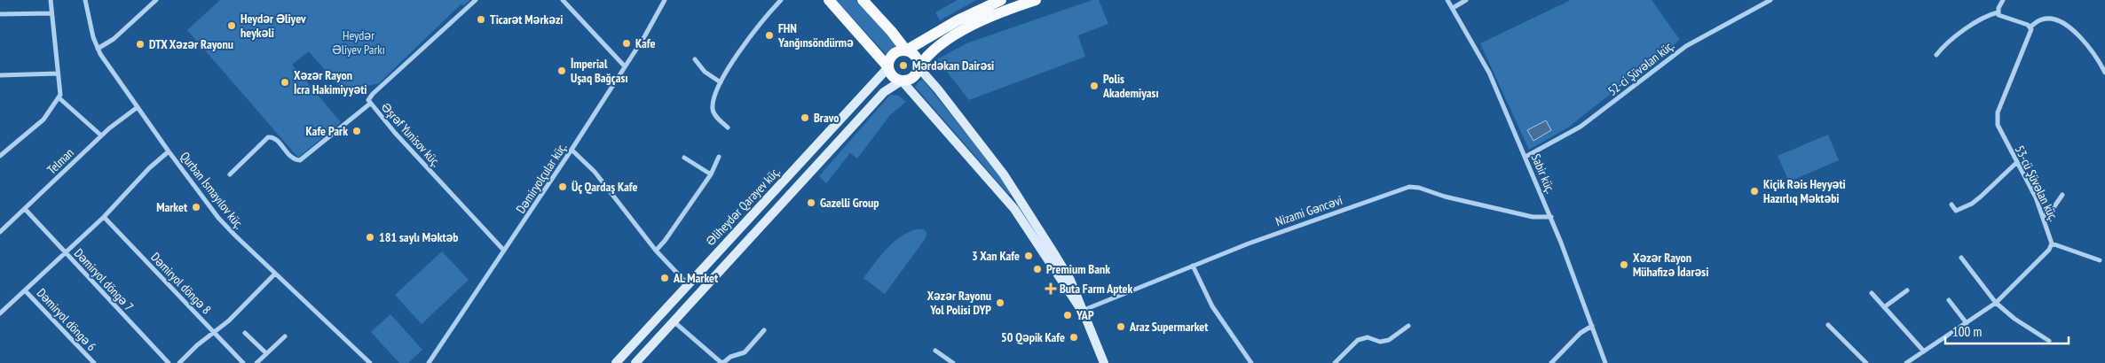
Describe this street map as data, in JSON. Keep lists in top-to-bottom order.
{
  "streets": {
    "main road": ["Əliheydər Qarayev küç."],
    "street": [
      "52-ci Şüvəlan küç.",
      "Əşrəf Yunisov küç.",
      "Telman",
      "Sabir küç.",
      "Dəmiryolçular küç.",
      "53-cü Şüvəlan küç.",
      "Qurban İsmayılov küç.",
      "Nizami Gəncəvi",
      "Dəmiryol döngə 7",
      "Dəmiryol döngə 8",
      "Dəmiryol döngə 6"
    ]
  },
  "crossings": [
    ["52-ci Şüvəlan küç.", "Sabir küç."],
    ["Əşrəf Yunisov küç.", "Dəmiryolçular küç."],
    ["Telman", "Qurban İsmayılov küç."],
    ["Telman", "Dəmiryol döngə 7"],
    ["Sabir küç.", "Nizami Gəncəvi"]
  ],
  "parks": ["Heydər Əliyev Parkı"],
  "places": {
    "other": [
      "Ticarət Mərkəzi",
      "Heydər Əliyev heykəli",
      "FHN Yanğınsöndürmə",
      "Kafe",
      "DTX Xəzər Rayonu",
      "Mərdəkan Dairəsi",
      "İmperial Uşaq Bağçası",
      "Xəzər Rayon İcra Hakimiyyəti",
      "Polis Akademiyası",
      "Bravo",
      "Kafe Park",
      "Üç Qardaş Kafe",
      "Kiçik Rəis Heyyəti Hazırlıq Məktəbi",
      "Gazelli Group",
      "Market",
      "181 saylı Məktəb",
      "3 Xan Kafe",
      "Xəzər Rayon Mühafizə İdarəsi",
      "Premium Bank",
      "AL Market",
      "Xəzər Rayonu Yol Polisi DYP",
      "YAP",
      "Araz Supermarket",
      "50 Qəpik Kafe"
    ],
    "health": ["Buta Farm Aptek"]
  },
  "scale_bar": "100 m"
}
